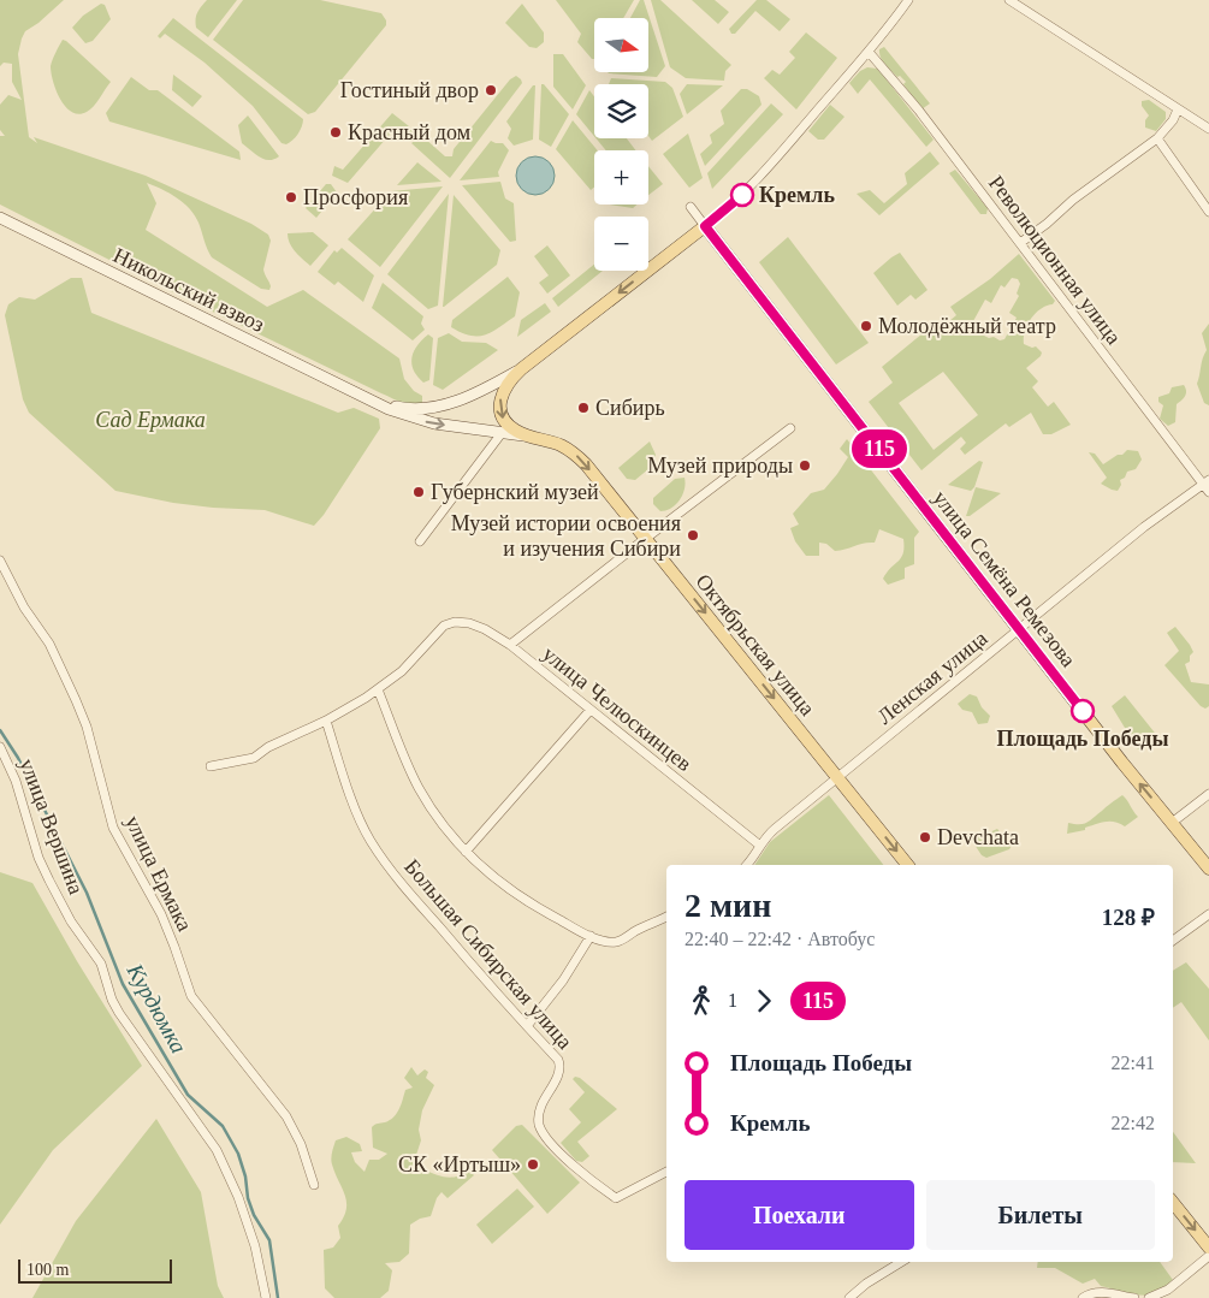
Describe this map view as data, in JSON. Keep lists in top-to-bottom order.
{
  "streets": {
    "main road": ["Никольский взвоз", "улица Семёна Ремезова", "Октябрьская улица"],
    "street": [
      "Революционная улица",
      "Ленская улица",
      "улица Челюскинцев",
      "улица Вершина",
      "улица Ермака",
      "Большая Сибирская улица"
    ]
  },
  "crossings": [
    ["Революционная улица", "Ленская улица"],
    ["Никольский взвоз", "Октябрьская улица"],
    ["улица Семёна Ремезова", "Ленская улица"],
    ["Октябрьская улица", "Ленская улица"],
    ["Ленская улица", "улица Челюскинцев"]
  ],
  "one_way": ["Октябрьская улица"],
  "water": ["Курдюмка"],
  "parks": ["Сад Ермака"],
  "places": [
    "Гостиный двор",
    "Красный дом",
    "Кремль",
    "Просфория",
    "Молодёжный театр",
    "Сибирь",
    "Музей природы",
    "Губернский музей",
    "Музей истории освоения и изучения Сибири",
    "Площадь Победы",
    "Devchata",
    "СК «Иртыш»"
  ],
  "lines": ["bus line 115"],
  "scale_bar": "100 m",
  "north": "right",
  "page": {
    "on_map": "115",
    "map_buttons": ["+", "−"],
    "heading": ["2 мин", "22:40 – 22:42 · Автобус", "128 ₽"],
    "legs": ["1", "115"],
    "list": [
      {
        "name": "Площадь Победы",
        "value": "22:41"
      },
      {
        "name": "Кремль",
        "value": "22:42"
      }
    ],
    "buttons": ["Поехали", "Билеты"],
    "scale": "100 m"
  }
}
